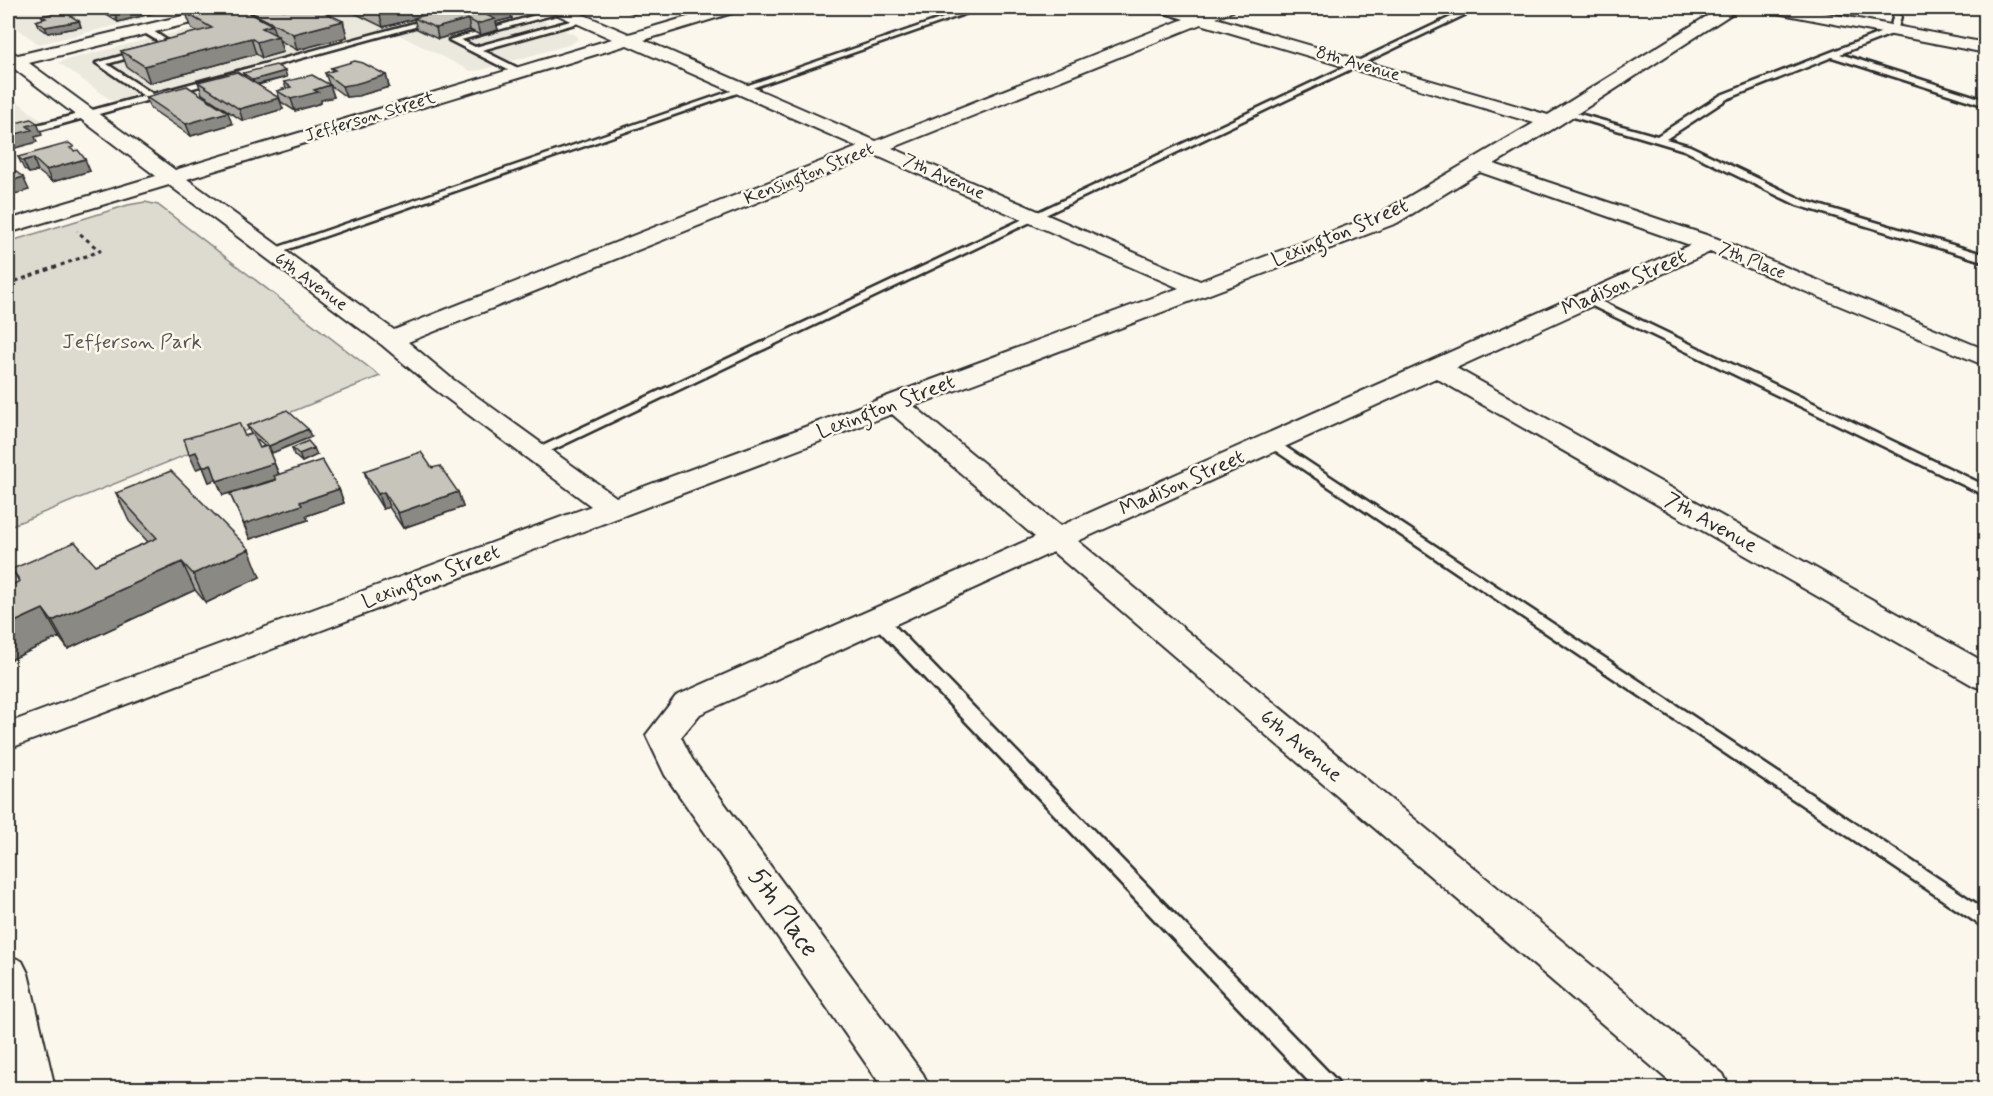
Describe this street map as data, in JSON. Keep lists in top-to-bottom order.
{
  "streets": {
    "street": [
      "8th Avenue",
      "Jefferson Street",
      "Kensington Street",
      "7th Avenue",
      "Lexington Street",
      "7th Place",
      "6th Avenue",
      "Madison Street",
      "5th Place"
    ]
  },
  "crossings": [
    ["8th Avenue", "Kensington Street"],
    ["8th Avenue", "Lexington Street"],
    ["Jefferson Street", "7th Avenue"],
    ["Jefferson Street", "6th Avenue"],
    ["Kensington Street", "7th Avenue"],
    ["Kensington Street", "6th Avenue"],
    ["7th Avenue", "Lexington Street"],
    ["7th Avenue", "Madison Street"],
    ["Lexington Street", "7th Place"],
    ["Lexington Street", "6th Avenue"],
    ["7th Place", "Madison Street"],
    ["6th Avenue", "Madison Street"],
    ["Madison Street", "5th Place"]
  ],
  "parks": ["Jefferson Park"]
}
